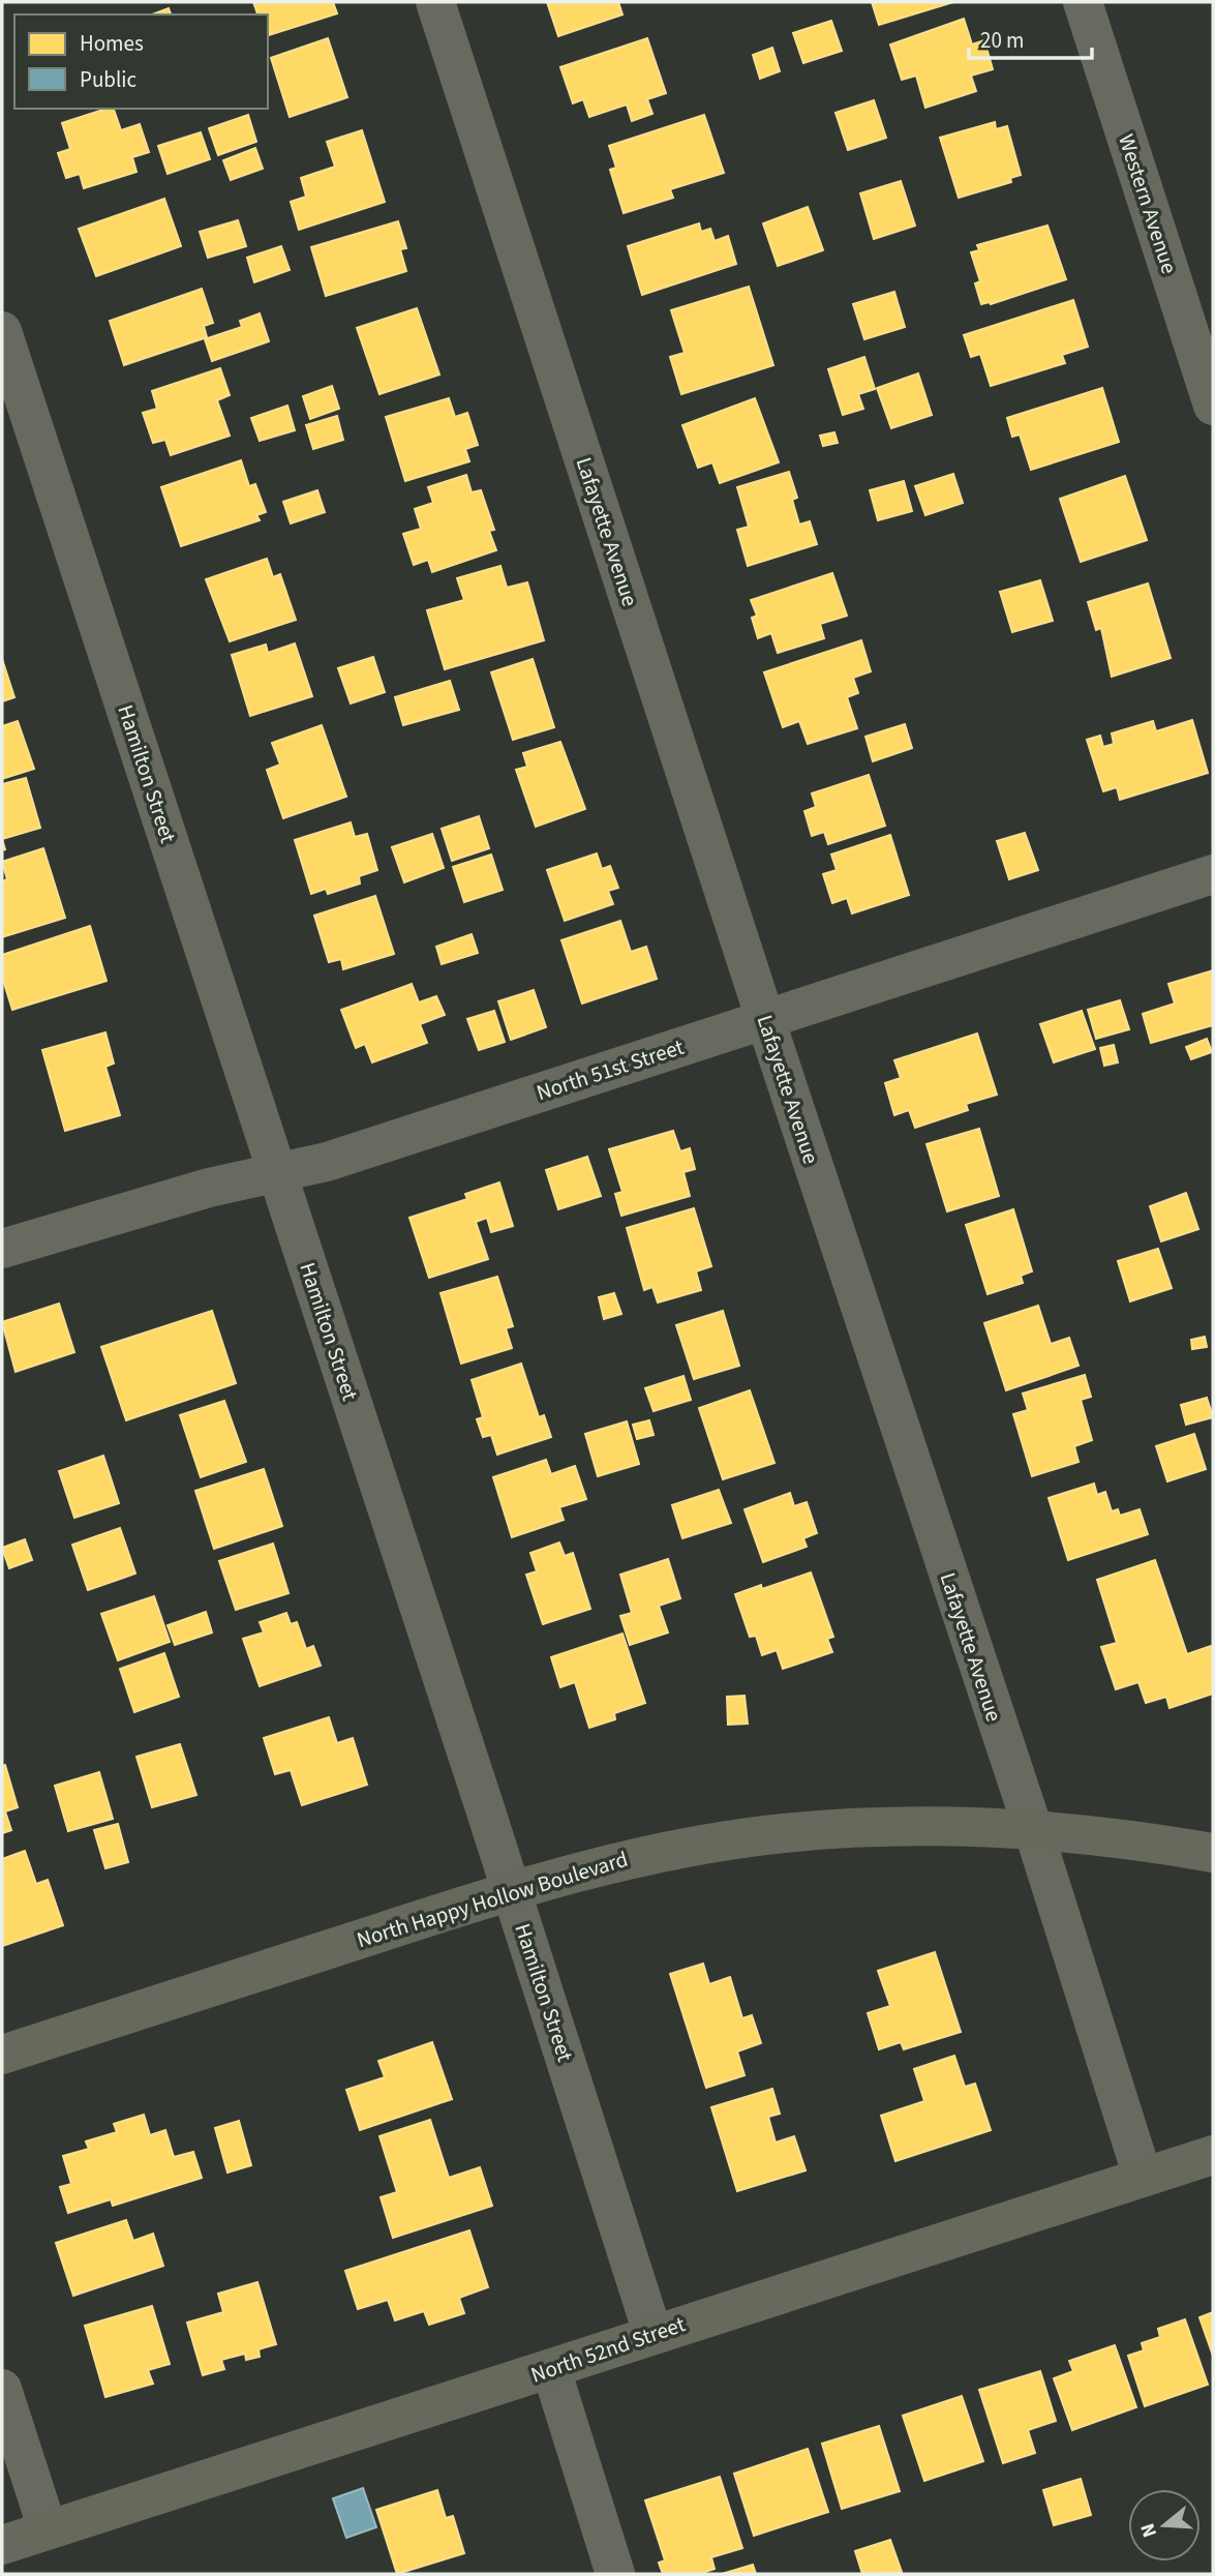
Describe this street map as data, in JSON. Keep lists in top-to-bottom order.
{
  "streets": {
    "street": [
      "Western Avenue",
      "Lafayette Avenue",
      "Hamilton Street",
      "North 51st Street",
      "North Happy Hollow Boulevard",
      "North 52nd Street"
    ]
  },
  "crossings": [
    ["Lafayette Avenue", "North 51st Street"],
    ["Lafayette Avenue", "North Happy Hollow Boulevard"],
    ["Lafayette Avenue", "North 52nd Street"],
    ["Hamilton Street", "North 51st Street"],
    ["Hamilton Street", "North Happy Hollow Boulevard"],
    ["Hamilton Street", "North 52nd Street"]
  ],
  "legend": ["Homes", "Public"],
  "scale_bar": "20 m",
  "north": "left"
}
